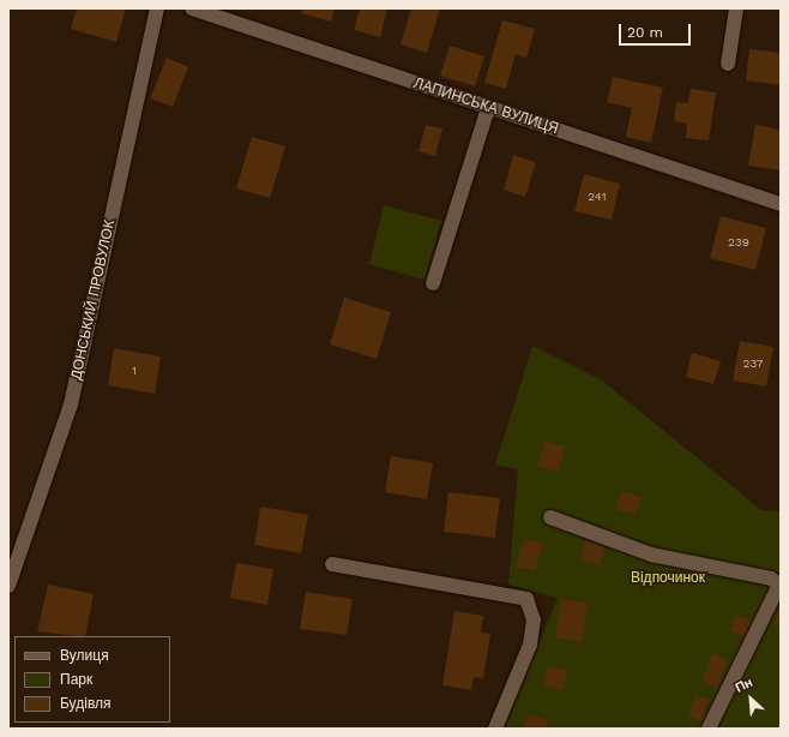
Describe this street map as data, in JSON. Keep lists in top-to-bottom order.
{
  "streets": {
    "street": ["ЛАПИНСЬКА ВУЛИЦЯ", "ДОНСЬКИЙ ПРОВУЛОК"]
  },
  "parks": ["Відпочинок"],
  "house_numbers": [
    "241",
    "239",
    "237",
    "1"
  ],
  "legend": ["Вулиця", "Парк", "Будівля"],
  "scale_bar": "20 m",
  "north": "top left"
}
